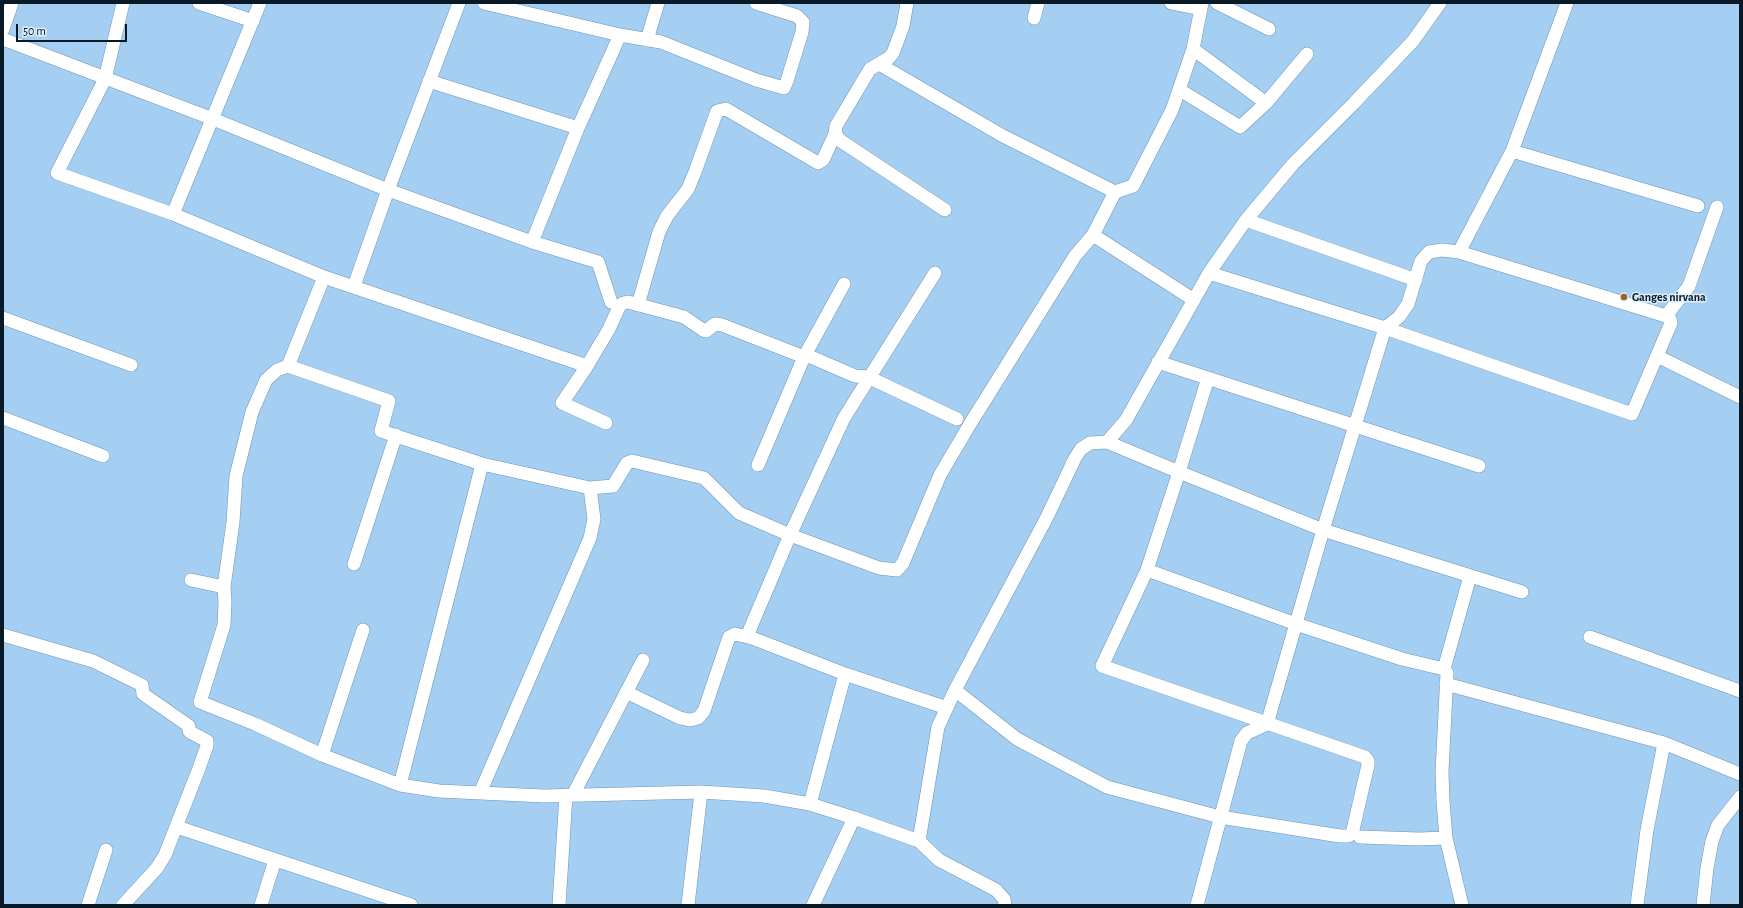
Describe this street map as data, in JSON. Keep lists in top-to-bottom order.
{
  "places": ["Ganges nirvana"],
  "scale_bar": "50 m"
}
